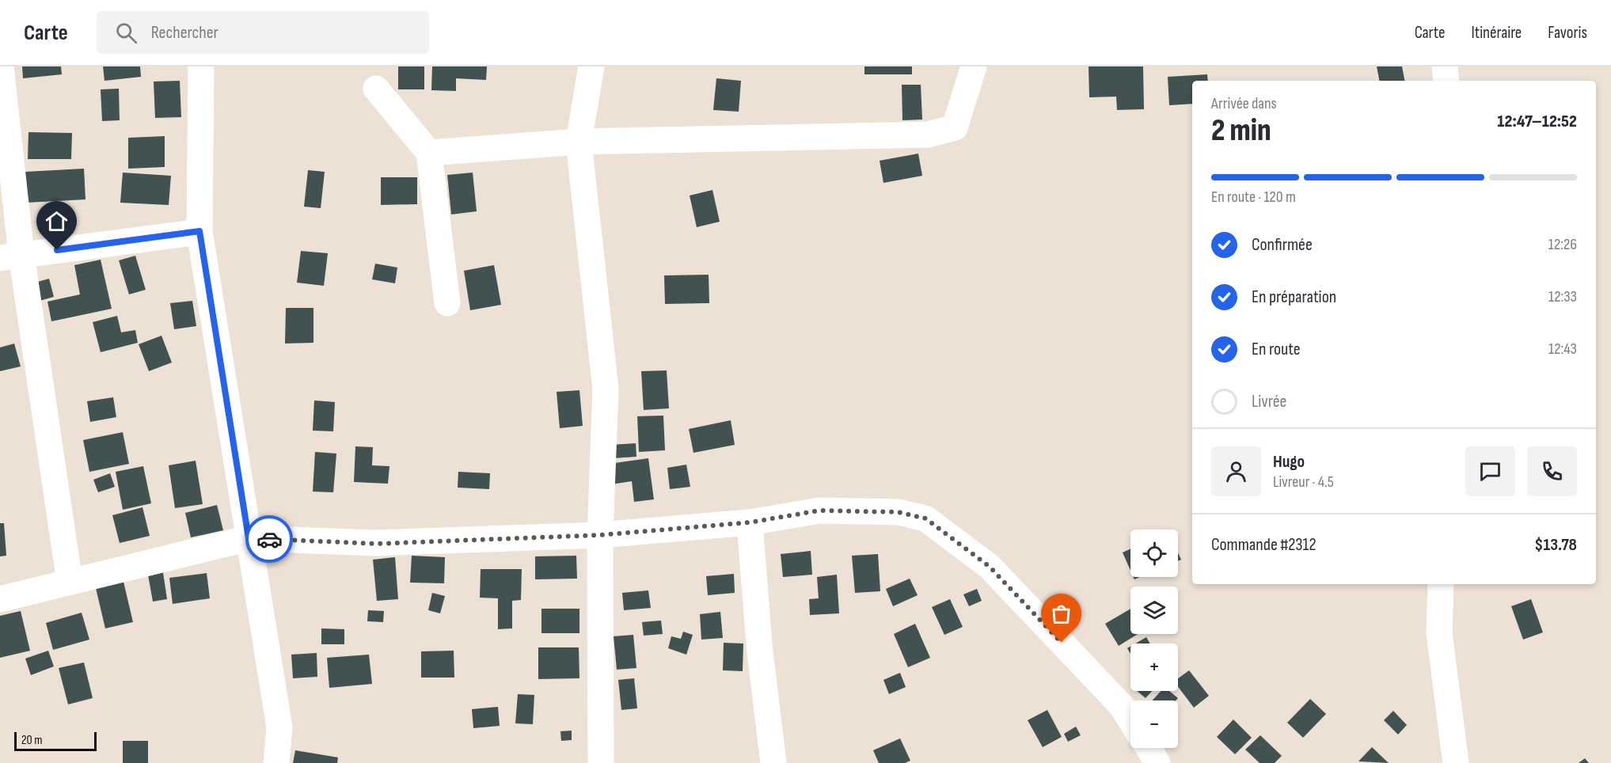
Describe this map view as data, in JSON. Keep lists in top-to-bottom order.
{
  "scale_bar": "20 m",
  "page": {
    "header": "Carte",
    "search": "Rechercher",
    "nav": ["Carte", "Itinéraire", "Favoris"],
    "heading": ["2 min", "Arrivée dans", "12:47–12:52"],
    "panel": [
      "Hugo",
      "Livreur · 4.5",
      "Commande #2312",
      "$13.78"
    ],
    "bar": "En route · 120 m",
    "list": [
      ["Confirmée", "12:26"],
      ["En préparation", "12:33"],
      ["En route", "12:43"],
      "Livrée"
    ],
    "map_buttons": ["+", "−"],
    "scale": "20 m"
  }
}
